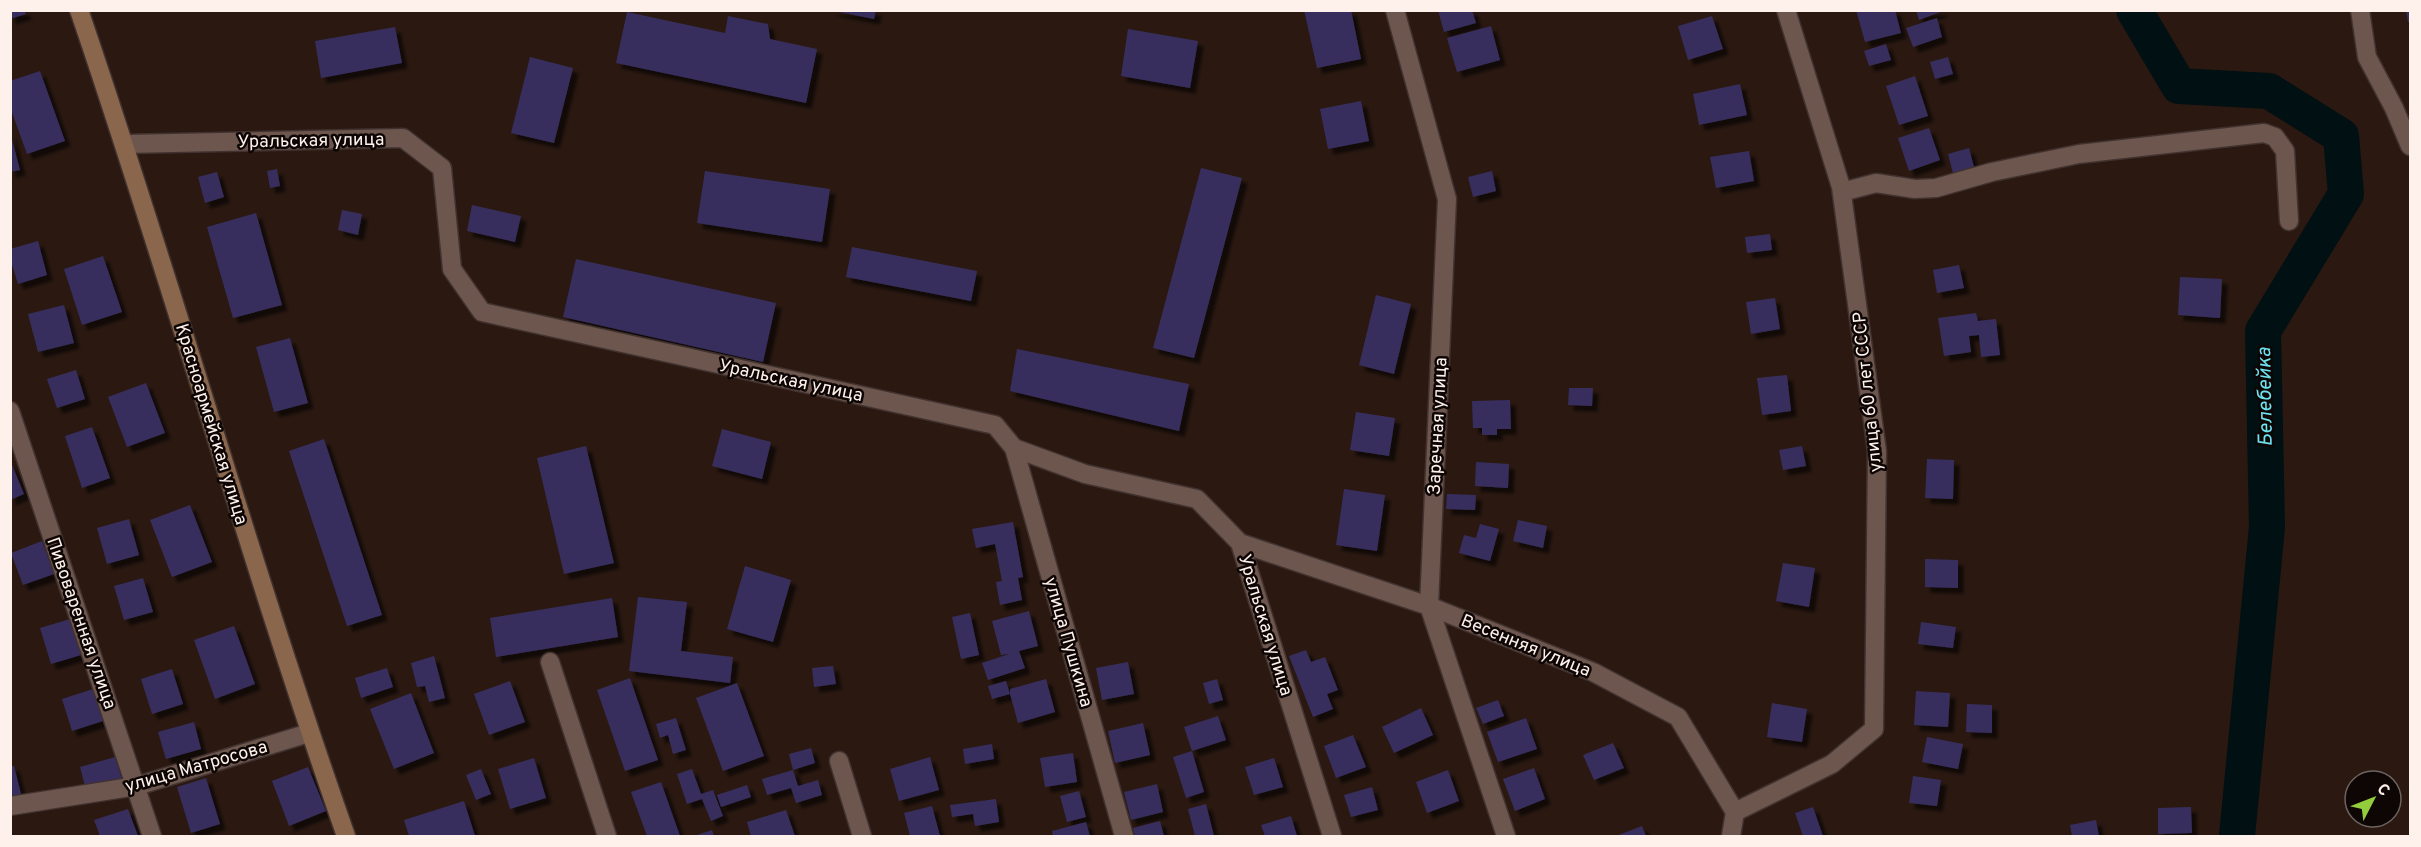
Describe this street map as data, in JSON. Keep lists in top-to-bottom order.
{
  "streets": {
    "main road": ["Красноармейская улица"],
    "street": [
      "Уральская улица",
      "улица 60 лет СССР",
      "Заречная улица",
      "Пивоваренная улица",
      "улица Пушкина",
      "Весенняя улица",
      "улица Матросова"
    ]
  },
  "crossings": [
    ["Уральская улица", "Красноармейская улица"],
    ["Уральская улица", "улица Пушкина"],
    ["Уральская улица", "Весенняя улица"],
    ["улица 60 лет СССР", "Весенняя улица"],
    ["Красноармейская улица", "улица Матросова"],
    ["Заречная улица", "Весенняя улица"],
    ["Пивоваренная улица", "улица Матросова"]
  ],
  "water": ["Белебейка"],
  "north": "top right"
}
